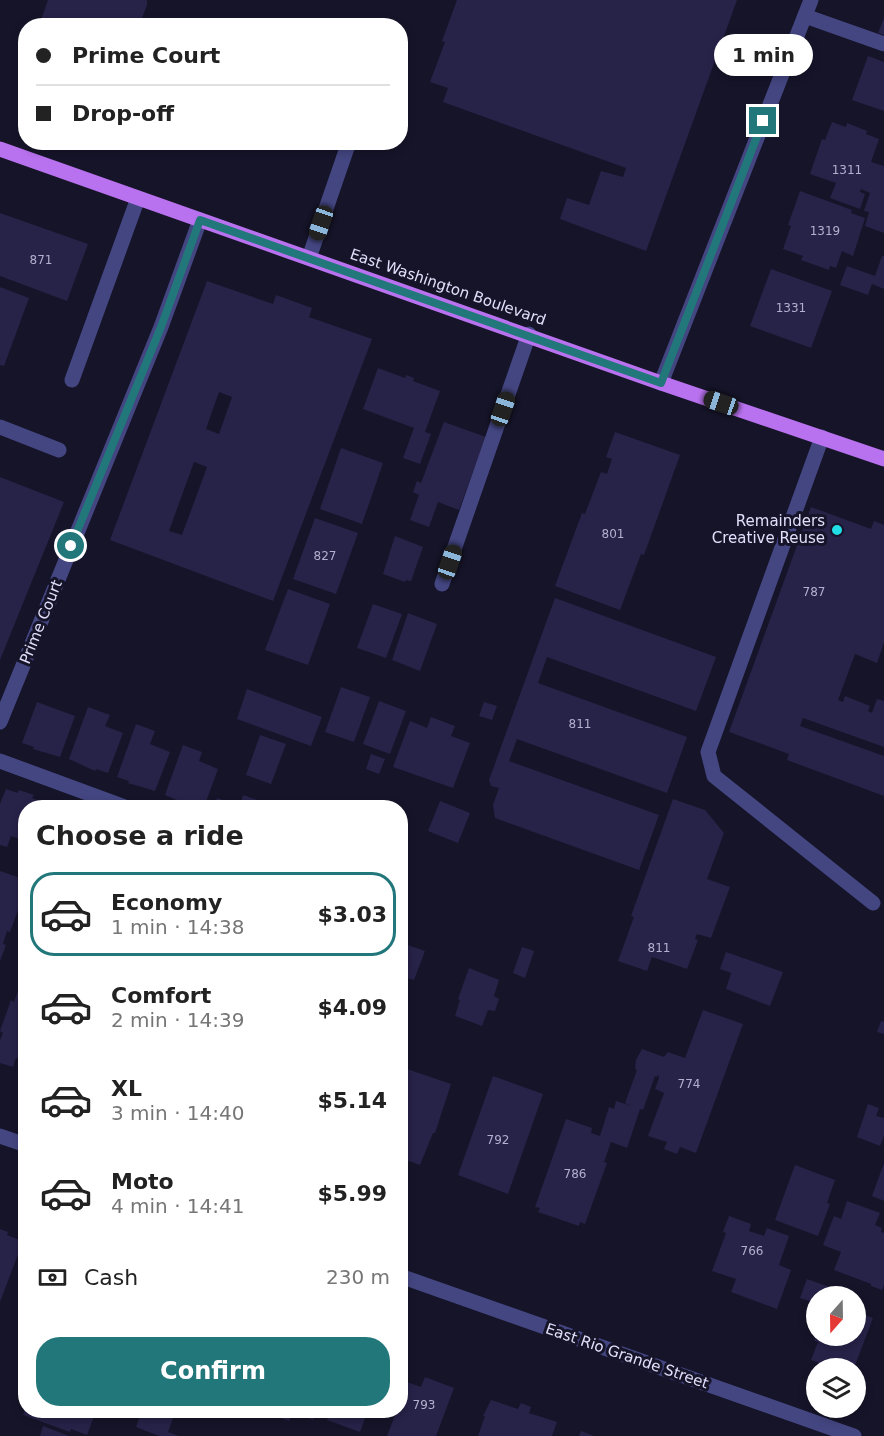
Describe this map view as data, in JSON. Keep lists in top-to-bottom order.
{
  "streets": {
    "main road": ["East Washington Boulevard"],
    "street": ["Prime Court", "East Rio Grande Street"]
  },
  "crossings": [
    ["East Washington Boulevard", "Prime Court"]
  ],
  "places": ["Remainders Creative Reuse"],
  "house_numbers": [
    "1311",
    "1319",
    "871",
    "1331",
    "801",
    "827",
    "787",
    "811",
    "811",
    "774",
    "792",
    "786",
    "766",
    "793"
  ],
  "north": "bottom",
  "page": {
    "banner": ["Prime Court", "Drop-off"],
    "bubble": "1 min",
    "heading": "Choose a ride",
    "list": [
      {
        "name": "Economy",
        "note": "1 min · 14:38",
        "value": "$3.03"
      },
      {
        "name": "Comfort",
        "note": "2 min · 14:39",
        "value": "$4.09"
      },
      {
        "name": "XL",
        "note": "3 min · 14:40",
        "value": "$5.14"
      },
      {
        "name": "Moto",
        "note": "4 min · 14:41",
        "value": "$5.99"
      }
    ],
    "pay": ["Cash", "230 m"],
    "buttons": "Confirm"
  }
}
